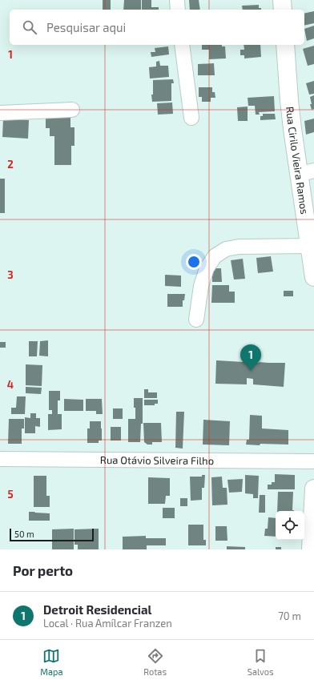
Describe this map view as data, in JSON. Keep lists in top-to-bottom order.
{
  "streets": {
    "main road": ["Rua Cirilo Vieira Ramos"],
    "street": ["Rua Otávio Silveira Filho"]
  },
  "scale_bar": "50 m",
  "page": {
    "search": "Pesquisar aqui",
    "pins": "1",
    "scale": "50 m",
    "heading": "Por perto",
    "list": [
      {
        "mark": "1",
        "name": "Detroit Residencial",
        "note": "Local · Rua Amílcar Franzen",
        "value": "70 m"
      }
    ],
    "nav": ["Mapa", "Rotas", "Salvos"]
  },
  "grid": {
    "rows": [
      "1",
      "2",
      "3",
      "4",
      "5"
    ]
  }
}
